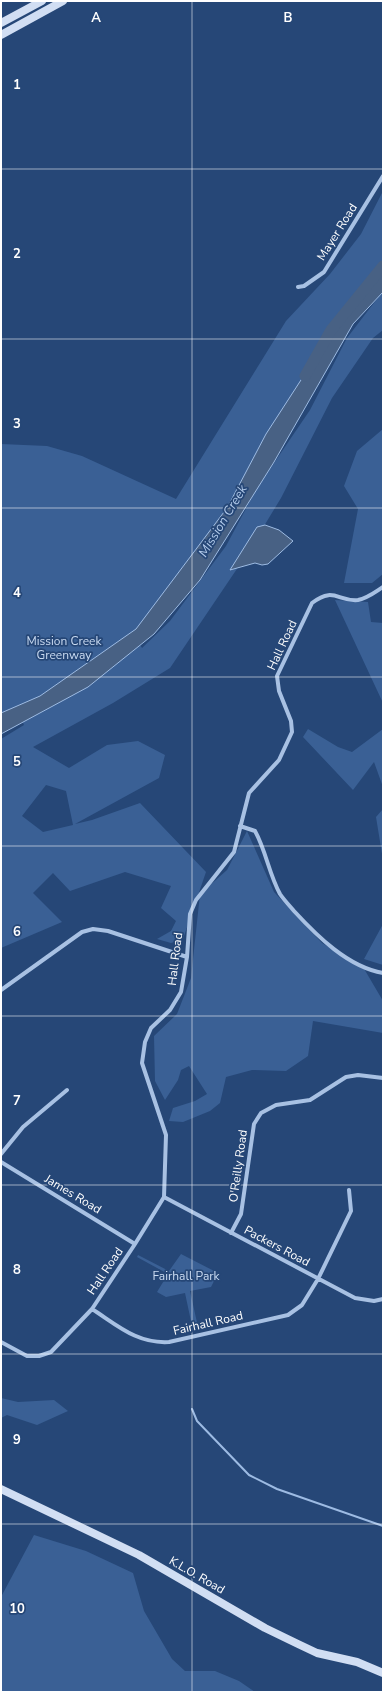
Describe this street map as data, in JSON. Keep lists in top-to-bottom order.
{
  "streets": {
    "main road": ["K.L.O. Road"],
    "street": [
      "Mayer Road",
      "Hall Road",
      "O'Reilly Road",
      "James Road",
      "Packers Road",
      "Fairhall Road"
    ]
  },
  "crossings": [
    ["Hall Road", "James Road"],
    ["Hall Road", "Packers Road"],
    ["Hall Road", "Fairhall Road"],
    ["O'Reilly Road", "Packers Road"],
    ["Packers Road", "Fairhall Road"]
  ],
  "water": ["Mission Creek"],
  "parks": ["Mission Creek Greenway", "Fairhall Park"],
  "grid": {
    "columns": ["A", "B"],
    "rows": [
      "1",
      "2",
      "3",
      "4",
      "5",
      "6",
      "7",
      "8",
      "9",
      "10"
    ]
  }
}
